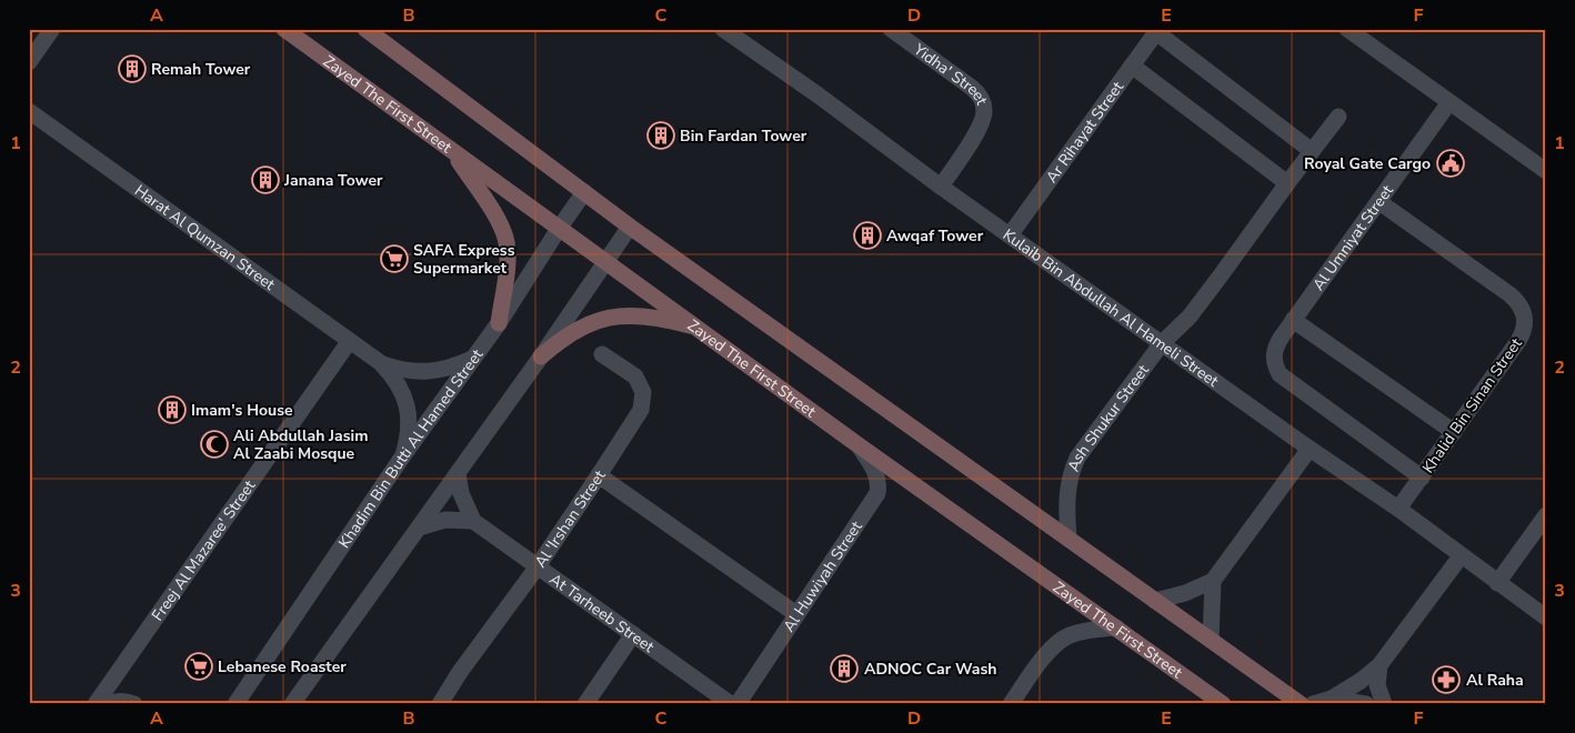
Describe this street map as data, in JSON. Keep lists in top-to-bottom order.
{
  "streets": {
    "main road": ["Zayed The First Street"],
    "street": [
      "Yidha' Street",
      "Ar Rihayat Street",
      "Harat Al Qumzan Street",
      "Al Umniyat Street",
      "Kulaib Bin Abdullah Al Hameli Street",
      "Khalid Bin Sinan Street",
      "Ash Shukur Street",
      "Khadim Bin Butti Al Hamed Street",
      "Al 'Irshan Street",
      "Freej Al Mazaree' Street",
      "Al Huwiyah Street",
      "At Tarheeb Street"
    ]
  },
  "crossings": [
    ["Yidha' Street", "Kulaib Bin Abdullah Al Hameli Street"],
    ["Zayed The First Street", "Khadim Bin Butti Al Hamed Street"],
    ["Zayed The First Street", "Al Huwiyah Street"],
    ["Ar Rihayat Street", "Kulaib Bin Abdullah Al Hameli Street"],
    ["Harat Al Qumzan Street", "Khadim Bin Butti Al Hamed Street"],
    ["Harat Al Qumzan Street", "Freej Al Mazaree' Street"],
    ["Al Umniyat Street", "Khalid Bin Sinan Street"],
    ["Kulaib Bin Abdullah Al Hameli Street", "Khalid Bin Sinan Street"],
    ["Kulaib Bin Abdullah Al Hameli Street", "Ash Shukur Street"],
    ["Al 'Irshan Street", "Al Huwiyah Street"],
    ["Al 'Irshan Street", "At Tarheeb Street"]
  ],
  "places": {
    "building": [
      "Remah Tower",
      "Bin Fardan Tower",
      "Janana Tower",
      "Awqaf Tower",
      "Imam's House",
      "ADNOC Car Wash"
    ],
    "public building": ["Royal Gate Cargo"],
    "supermarket": ["SAFA Express Supermarket", "Lebanese Roaster"],
    "mosque": ["Ali Abdullah Jasim Al Zaabi Mosque"],
    "pharmacy": ["Al Raha"]
  },
  "grid": {
    "columns": [
      "A",
      "B",
      "C",
      "D",
      "E",
      "F"
    ],
    "rows": ["1", "2", "3"]
  }
}
